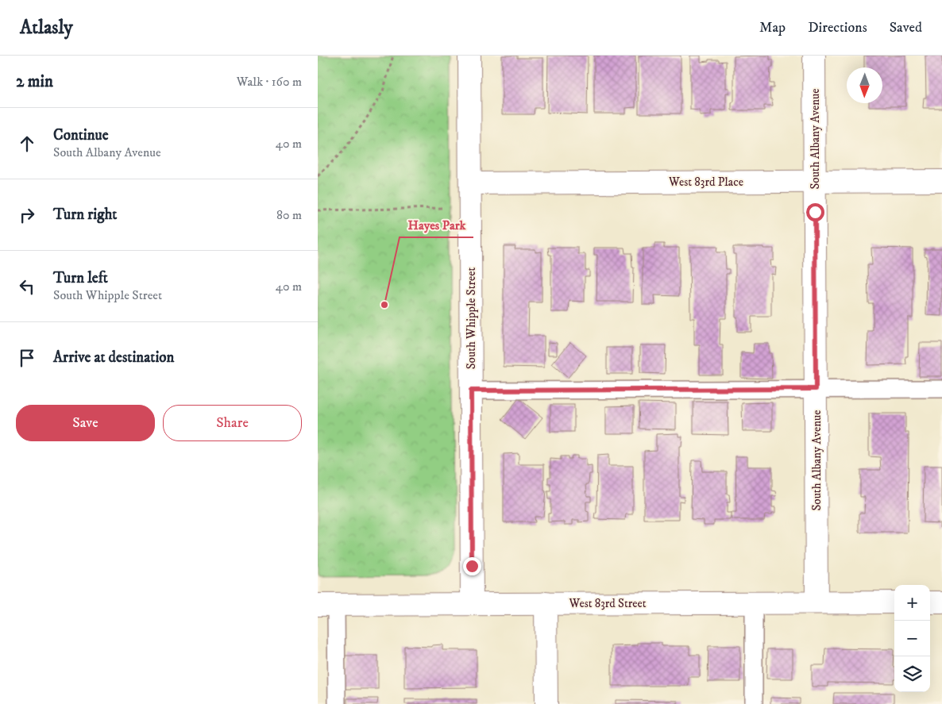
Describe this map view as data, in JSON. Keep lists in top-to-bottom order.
{
  "streets": {
    "street": [
      "South Albany Avenue",
      "West 83rd Place",
      "South Whipple Street",
      "West 83rd Street"
    ]
  },
  "crossings": [
    ["South Albany Avenue", "West 83rd Place"],
    ["South Albany Avenue", "West 83rd Street"],
    ["West 83rd Place", "South Whipple Street"],
    ["South Whipple Street", "West 83rd Street"]
  ],
  "places": ["Hayes Park"],
  "north": "bottom",
  "page": {
    "header": "Atlasly",
    "nav": ["Map", "Directions", "Saved"],
    "heading": ["2 min", "Walk · 160 m"],
    "list": [
      ["Continue", "South Albany Avenue", "40 m"],
      ["Turn right", "80 m"],
      ["Turn left", "South Whipple Street", "40 m"],
      "Arrive at destination"
    ],
    "buttons": ["Save", "Share"],
    "map_buttons": ["+", "−"]
  }
}
